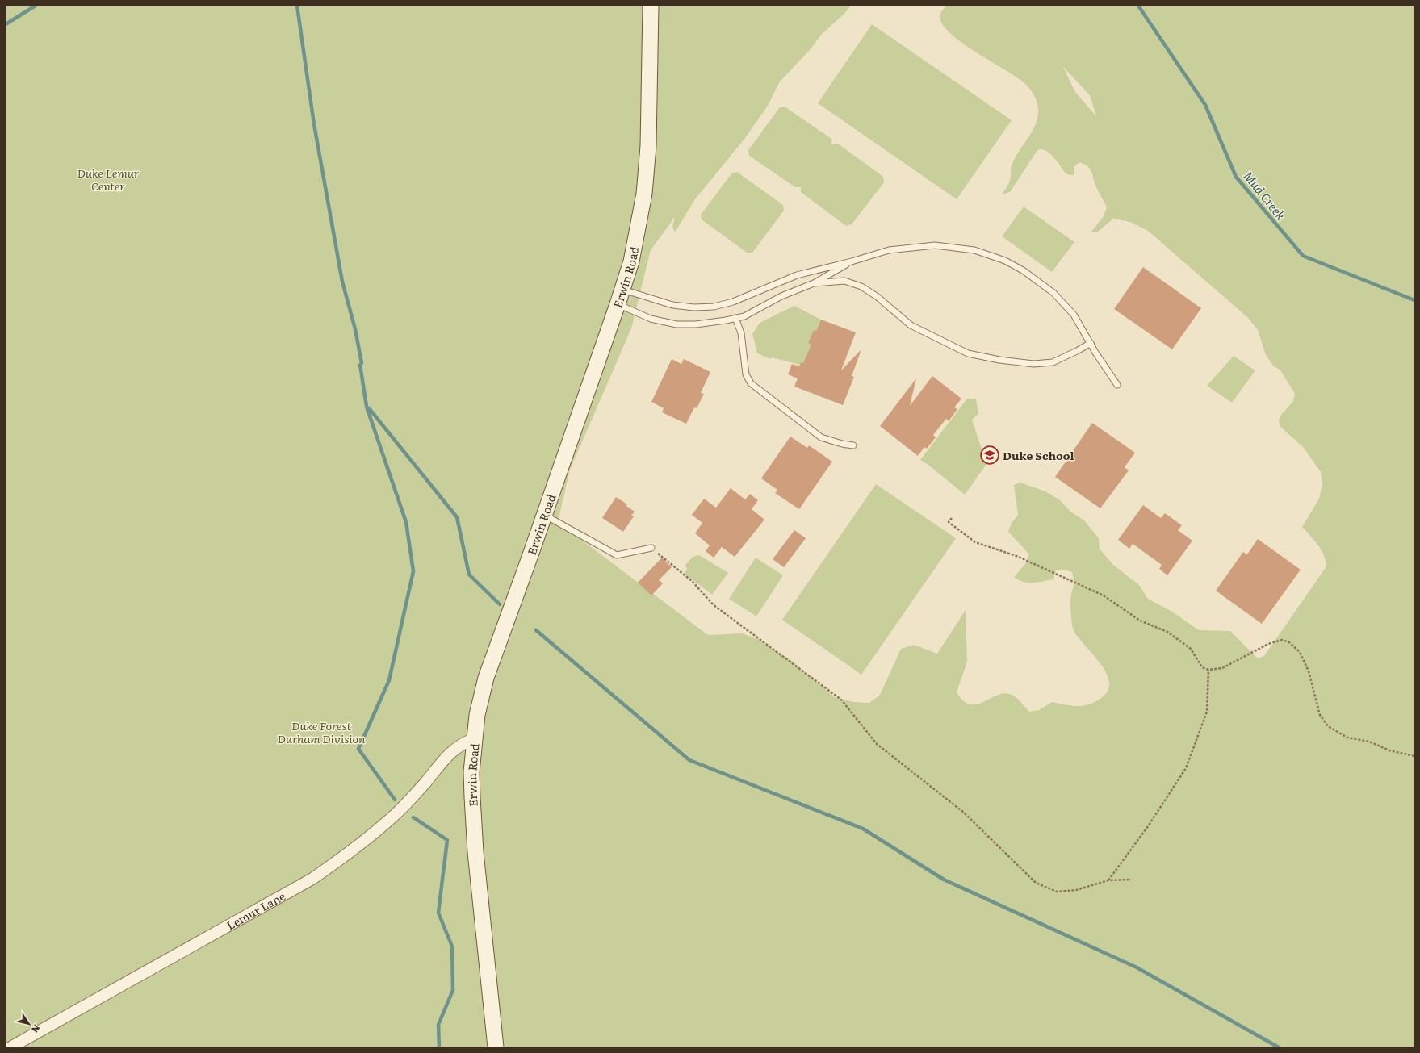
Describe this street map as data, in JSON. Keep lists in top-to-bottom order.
{
  "streets": {
    "main road": ["Erwin Road"],
    "street": ["Lemur Lane"]
  },
  "crossings": [
    ["Erwin Road", "Lemur Lane"]
  ],
  "water": ["Mud Creek"],
  "parks": ["Duke Lemur Center", "Duke Forest Durham Division"],
  "places": {
    "school or university": ["Duke School"]
  },
  "north": "bottom right"
}
